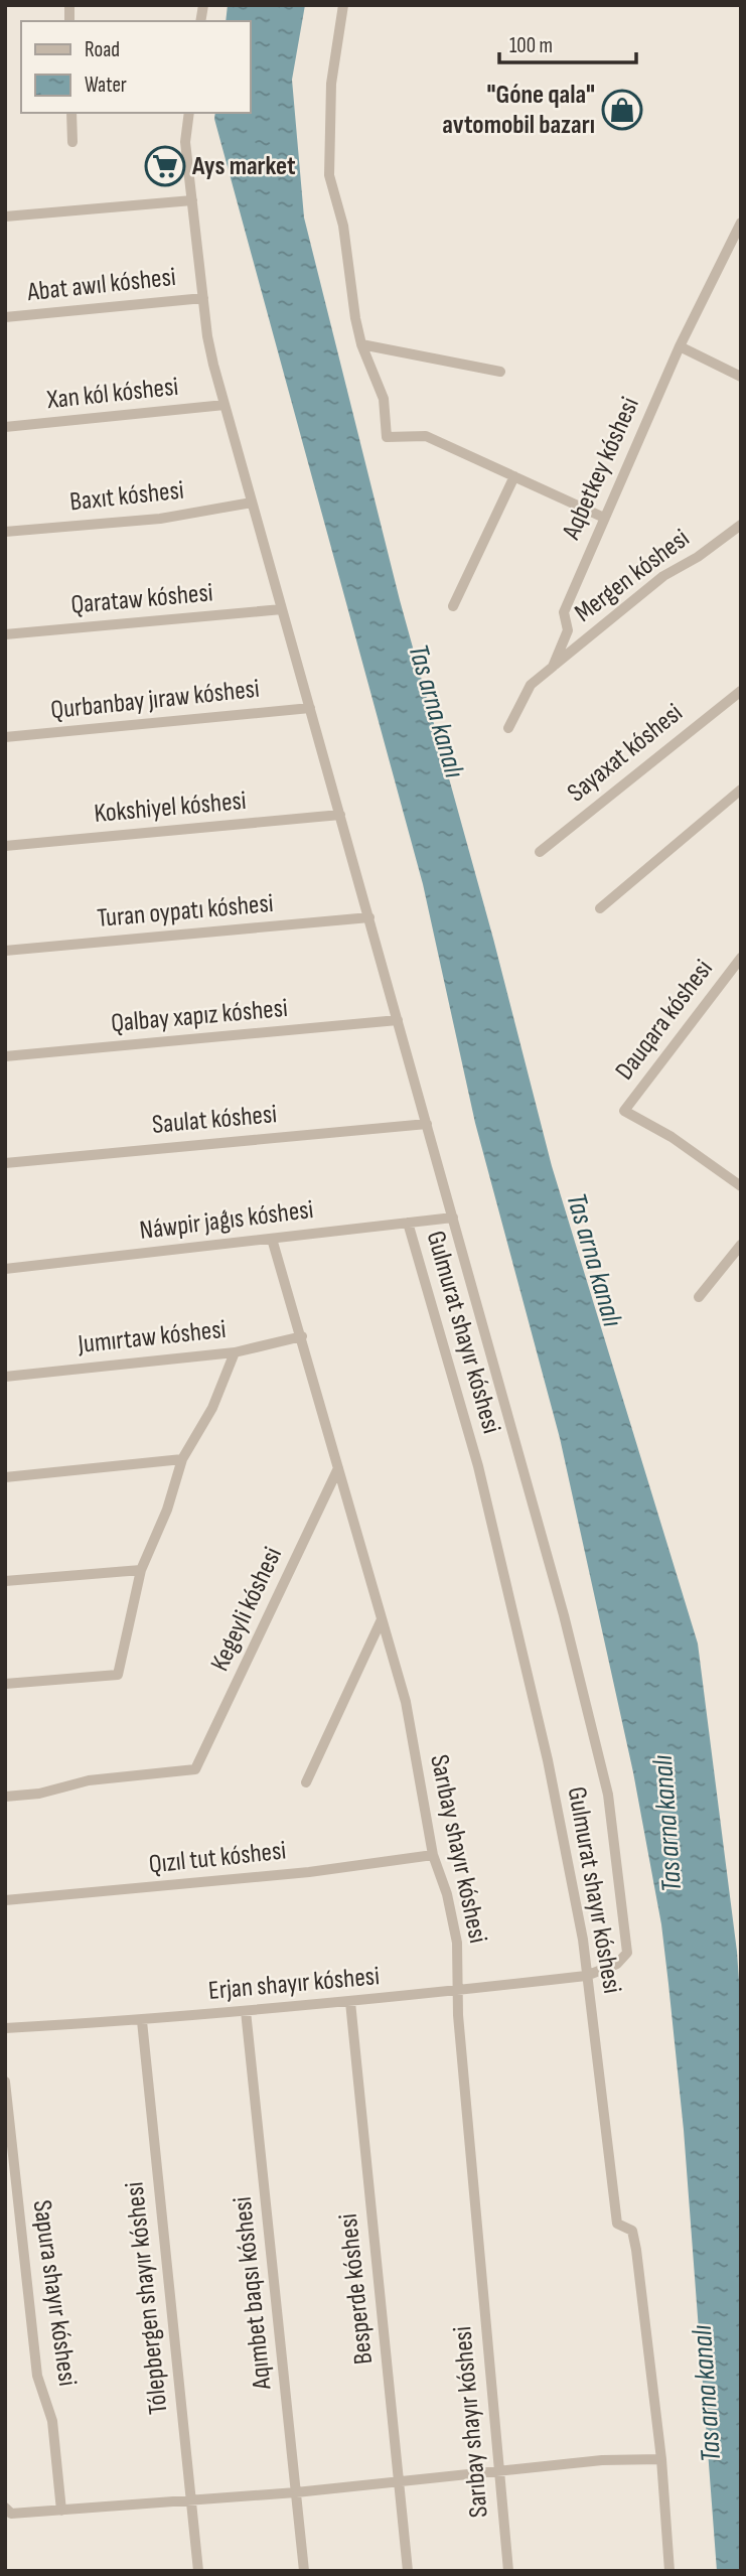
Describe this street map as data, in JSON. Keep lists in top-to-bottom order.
{
  "streets": {
    "street": [
      "Abat awıl kóshesi",
      "Xan kól kóshesi",
      "Aqbetkey kóshesi",
      "Baxıt kóshesi",
      "Mergen kóshesi",
      "Qarataw kóshesi",
      "Qurbanbay jıraw kóshesi",
      "Sayaxat kóshesi",
      "Kokshiyel kóshesi",
      "Turan oypatı kóshesi",
      "Qalbay xapız kóshesi",
      "Dauqara kóshesi",
      "Saulat kóshesi",
      "Náwpir jaǵıs kóshesi",
      "Gulmurat shayır kóshesi",
      "Jumırtaw kóshesi",
      "Kegeyli kóshesi",
      "Sarıbay shayır kóshesi",
      "Qızıl tut kóshesi",
      "Erjan shayır kóshesi",
      "Besperde kóshesi",
      "Sapura shayır kóshesi",
      "Aqımbet baqsı kóshesi",
      "Tólepbergen shayır kóshesi"
    ]
  },
  "crossings": [
    ["Aqbetkey kóshesi", "Mergen kóshesi"],
    ["Náwpir jaǵıs kóshesi", "Gulmurat shayır kóshesi"],
    ["Náwpir jaǵıs kóshesi", "Sarıbay shayır kóshesi"],
    ["Náwpir jaǵıs kóshesi", "Erjan shayır kóshesi"],
    ["Gulmurat shayır kóshesi", "Erjan shayır kóshesi"],
    ["Jumırtaw kóshesi", "Sarıbay shayır kóshesi"],
    ["Kegeyli kóshesi", "Sarıbay shayır kóshesi"],
    ["Sarıbay shayır kóshesi", "Qızıl tut kóshesi"],
    ["Sarıbay shayır kóshesi", "Erjan shayır kóshesi"],
    ["Erjan shayır kóshesi", "Besperde kóshesi"],
    ["Erjan shayır kóshesi", "Aqımbet baqsı kóshesi"],
    ["Erjan shayır kóshesi", "Tólepbergen shayır kóshesi"]
  ],
  "water": ["Tas arna kanalı"],
  "places": {
    "shop": ["\"Góne qala\" avtomobil bazarı"],
    "supermarket": ["Ays market"]
  },
  "legend": ["Road", "Water"],
  "scale_bar": "100 m"
}
